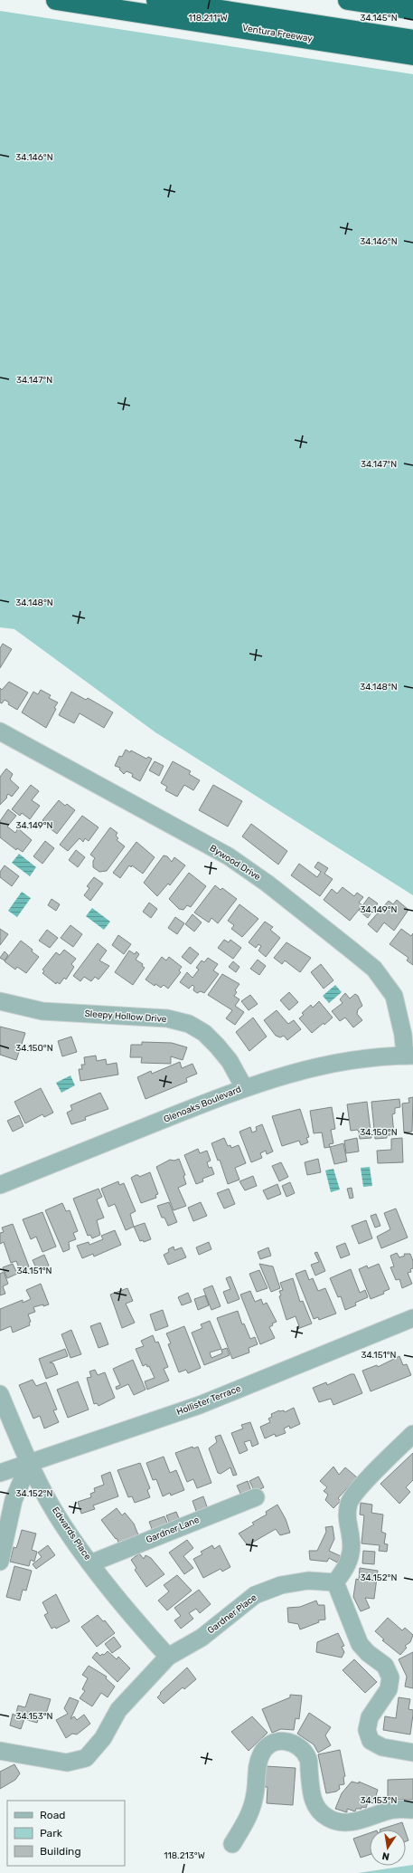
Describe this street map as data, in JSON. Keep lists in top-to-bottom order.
{
  "streets": {
    "highway": ["Ventura Freeway"],
    "street": [
      "Bywood Drive",
      "Sleepy Hollow Drive",
      "Glenoaks Boulevard",
      "Hollister Terrace",
      "Gardner Lane",
      "Edwards Place",
      "Gardner Place"
    ]
  },
  "crossings": [
    ["Bywood Drive", "Glenoaks Boulevard"],
    ["Sleepy Hollow Drive", "Glenoaks Boulevard"],
    ["Hollister Terrace", "Edwards Place"],
    ["Gardner Lane", "Edwards Place"],
    ["Edwards Place", "Gardner Place"]
  ],
  "legend": ["Road", "Park", "Building"],
  "north": "bottom",
  "coordinates": [
    "118.211°W",
    "34.145°N",
    "34.146°N",
    "34.147°N",
    "34.148°N",
    "34.149°N",
    "34.150°N",
    "34.151°N",
    "34.152°N",
    "34.153°N",
    "118.213°W"
  ]
}
